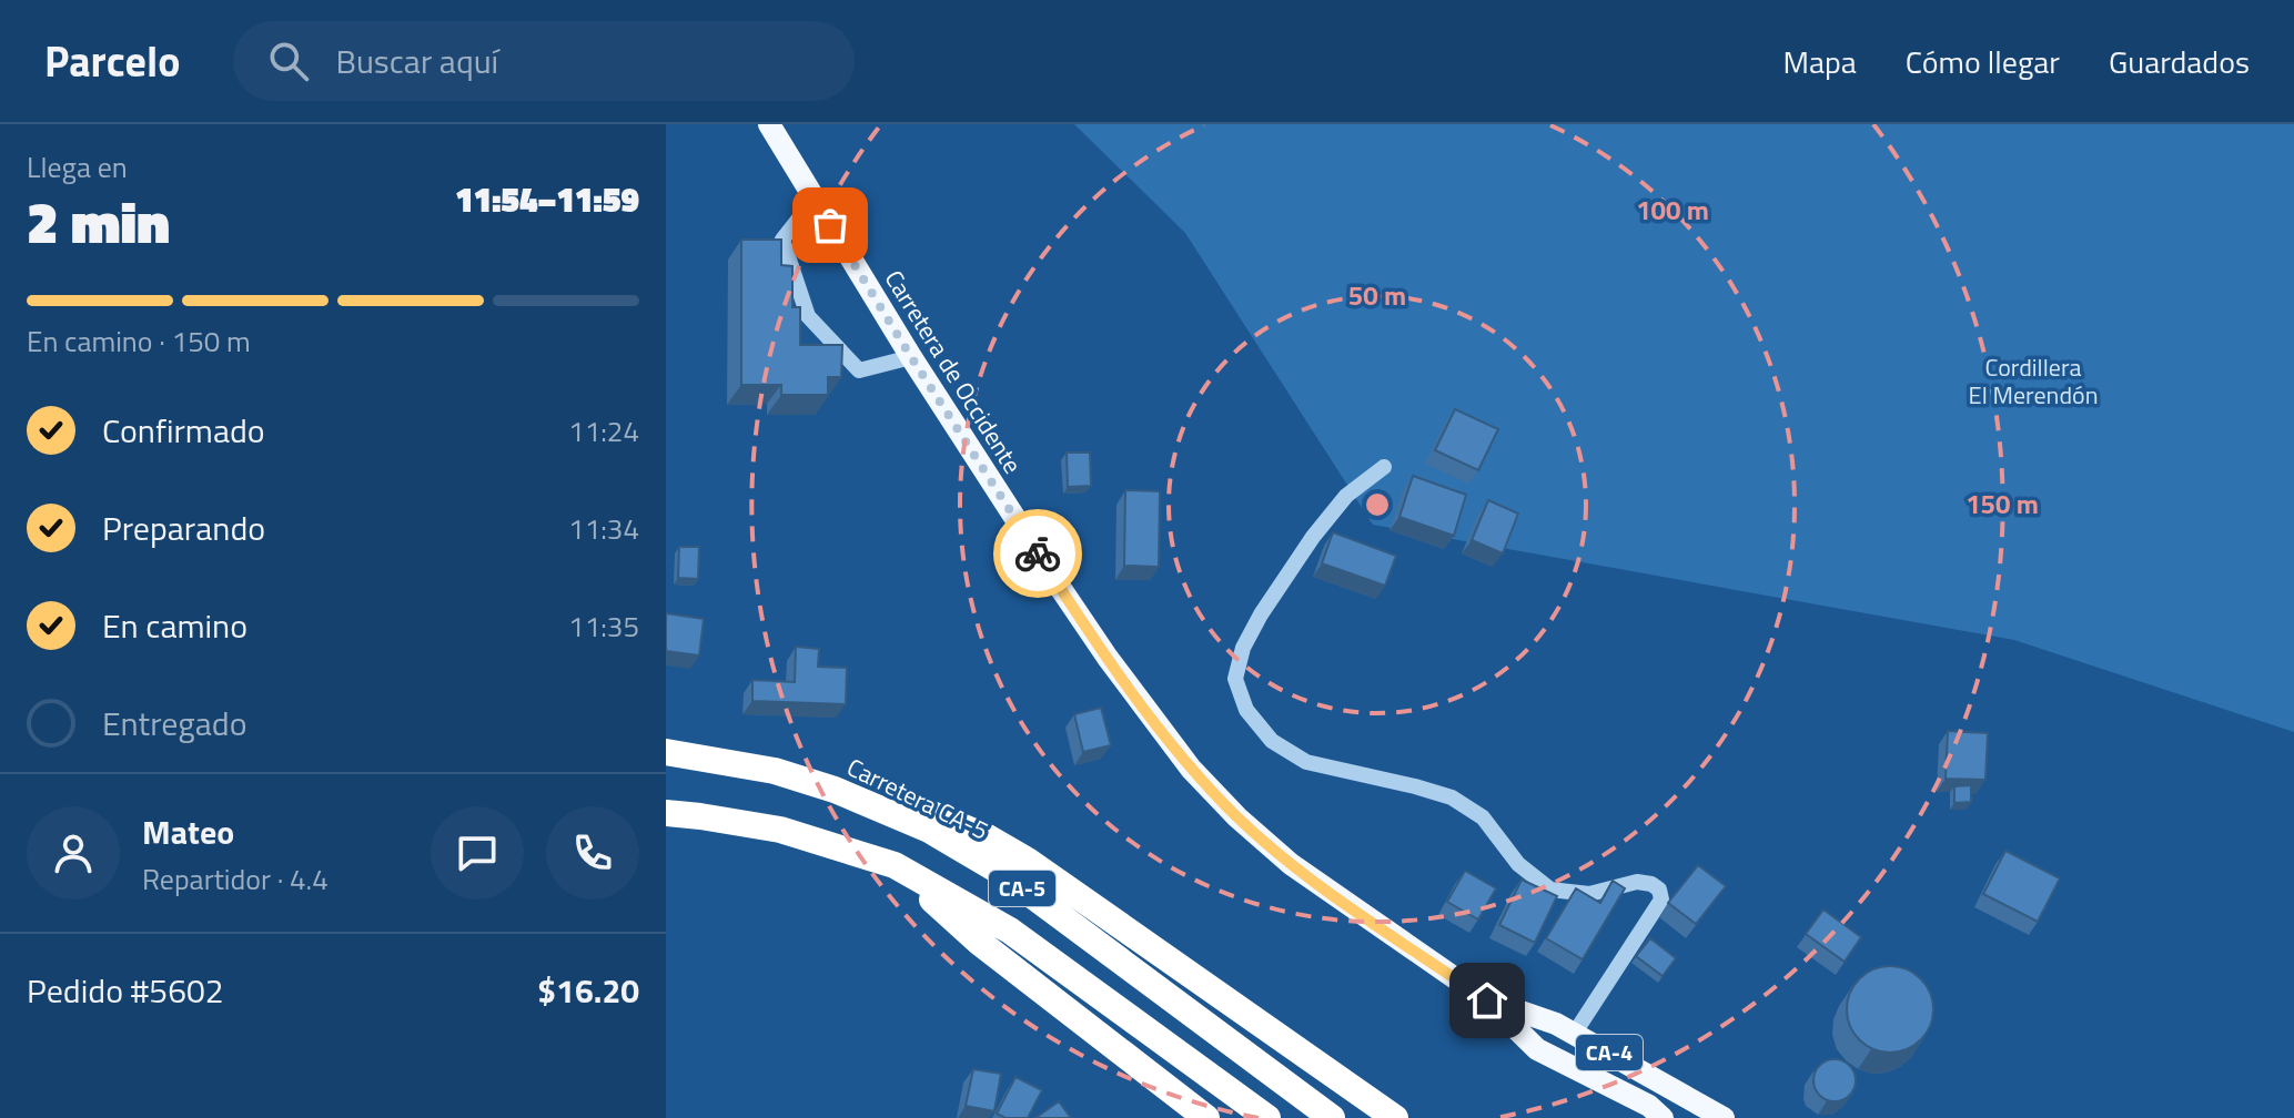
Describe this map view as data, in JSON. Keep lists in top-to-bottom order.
{
  "streets": {
    "highway": ["Carretera CA-5", "CA-5"],
    "main road": ["Carretera de Occidente", "CA-4"]
  },
  "parks": ["Cordillera El Merendón"],
  "page": {
    "header": "Parcelo",
    "search": "Buscar aquí",
    "nav": ["Mapa", "Cómo llegar", "Guardados"],
    "heading": ["2 min", "Llega en", "11:54–11:59"],
    "panel": [
      "Mateo",
      "Repartidor · 4.4",
      "Pedido #5602",
      "$16.20"
    ],
    "bar": "En camino · 150 m",
    "list": [
      ["Confirmado", "11:24"],
      ["Preparando", "11:34"],
      ["En camino", "11:35"],
      "Entregado"
    ]
  },
  "rings": ["100 m", "50 m", "150 m"]
}
